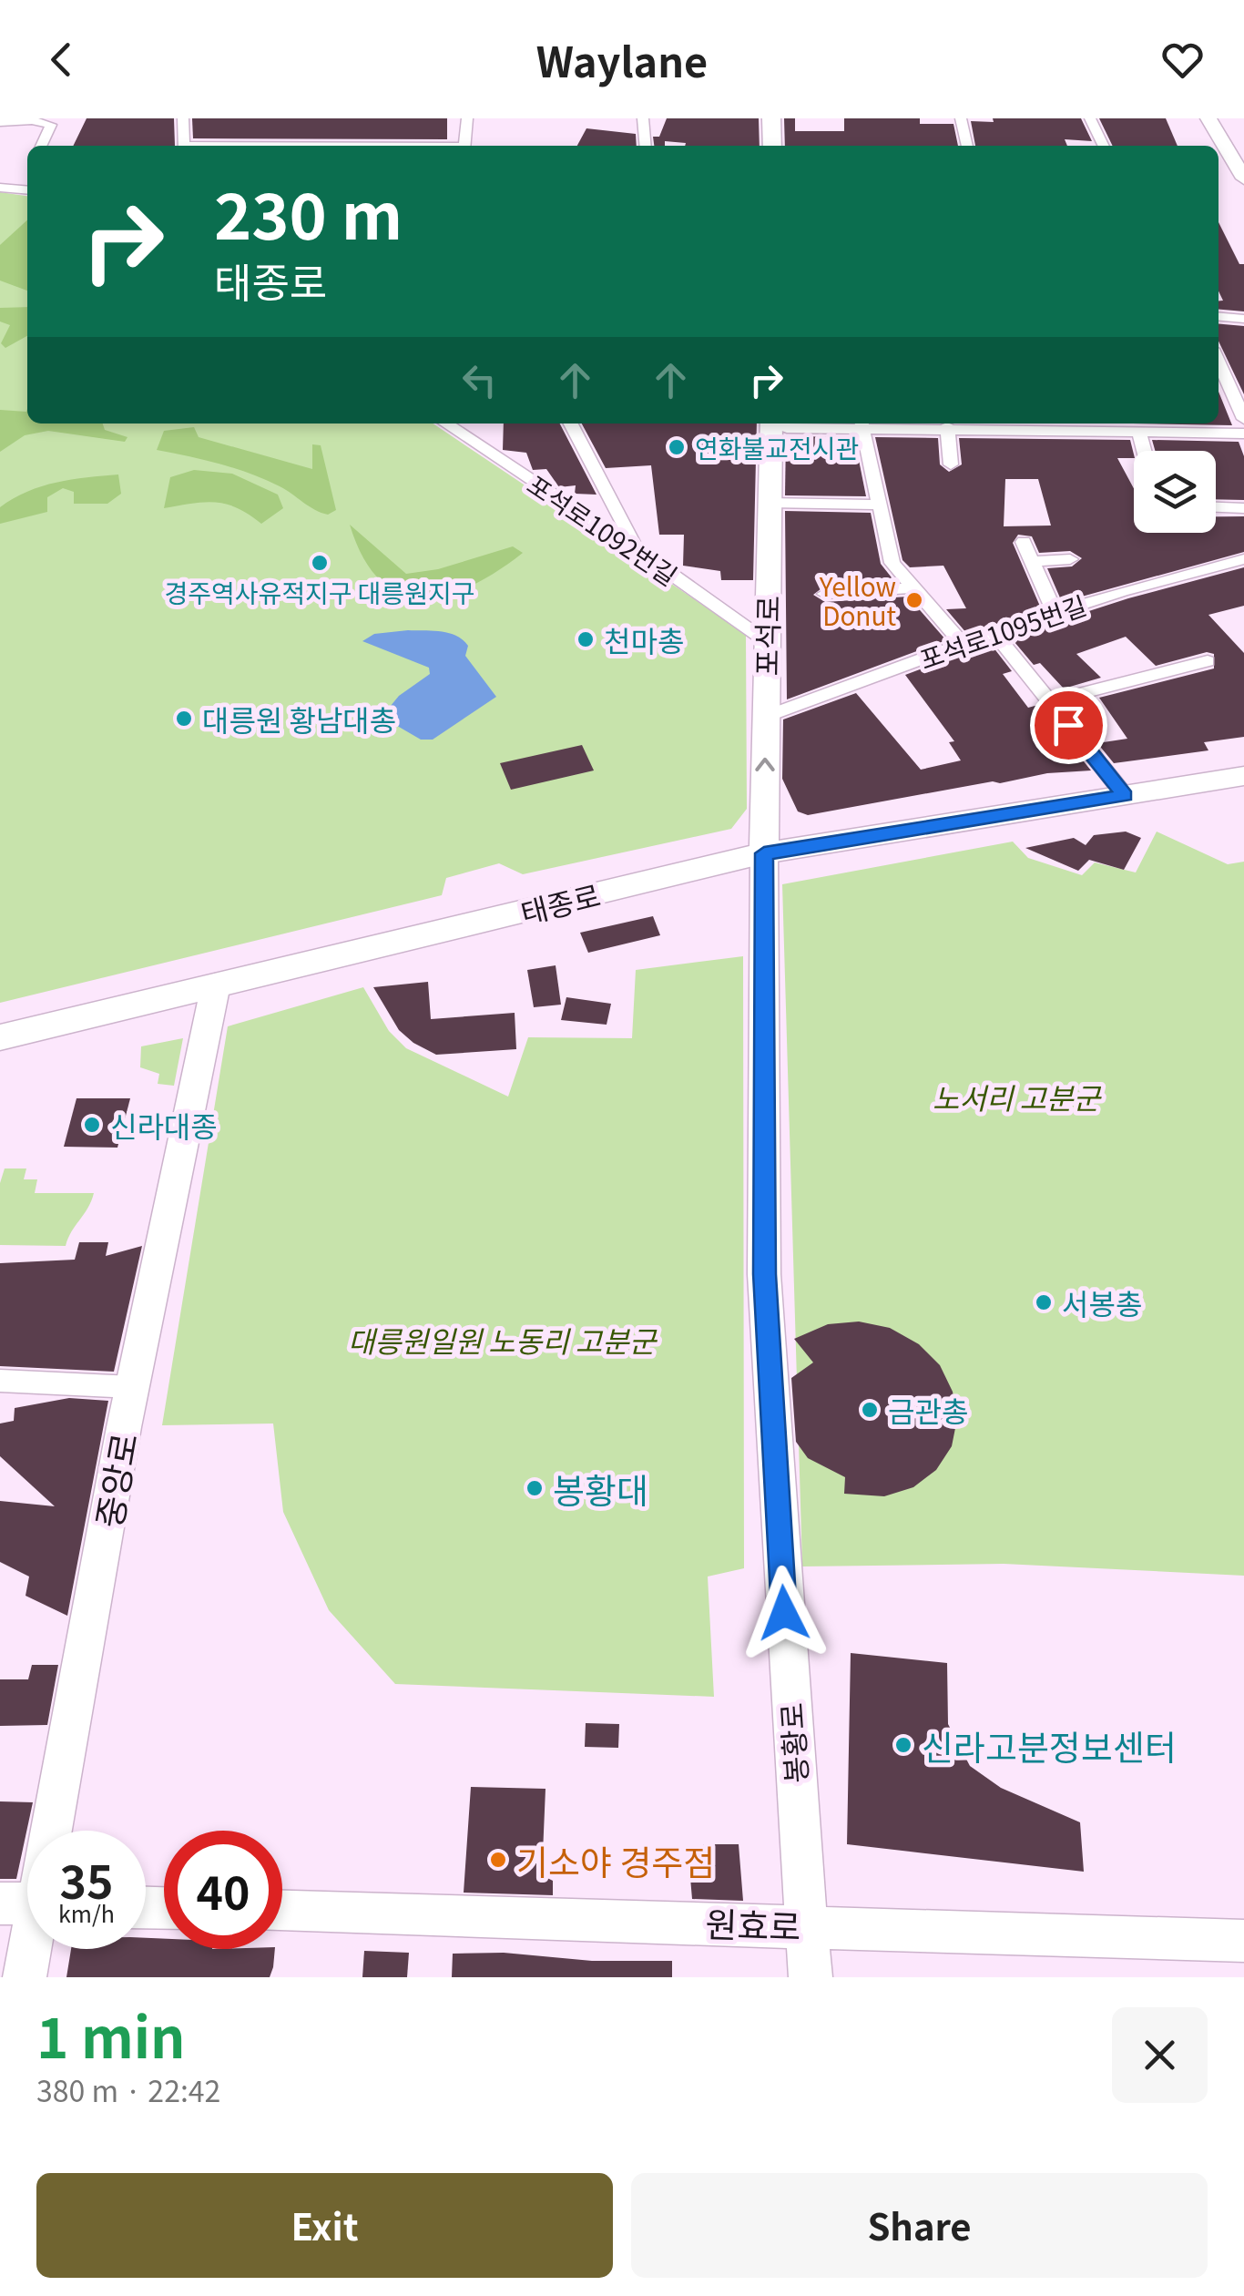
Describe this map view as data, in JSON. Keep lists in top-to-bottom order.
{
  "streets": {
    "main road": ["포석로", "태종로"],
    "street": [
      "포석로1092번길",
      "포석로1095번길",
      "중앙로",
      "봉황로",
      "원효로"
    ]
  },
  "crossings": [
    ["포석로1092번길", "포석로"],
    ["포석로1095번길", "포석로"],
    ["포석로", "태종로"],
    ["포석로", "봉황로"],
    ["태종로", "중앙로"],
    ["태종로", "봉황로"],
    ["봉황로", "원효로"]
  ],
  "parks": ["노서리 고분군", "대릉원일원 노동리 고분군"],
  "places": [
    "연화불교전시관",
    "경주역사유적지구 대릉원지구",
    "Yellow Donut",
    "천마총",
    "대릉원 황남대총",
    "신라대종",
    "서봉총",
    "금관총",
    "봉황대",
    "신라고분정보센터",
    "기소야 경주점"
  ],
  "page": {
    "header": "Waylane",
    "turn": ["230 m", "태종로"],
    "speed": "35 km/h",
    "limit": "40",
    "heading": ["1 min", "380 m · 22:42"],
    "buttons": ["Exit", "Share"]
  }
}
